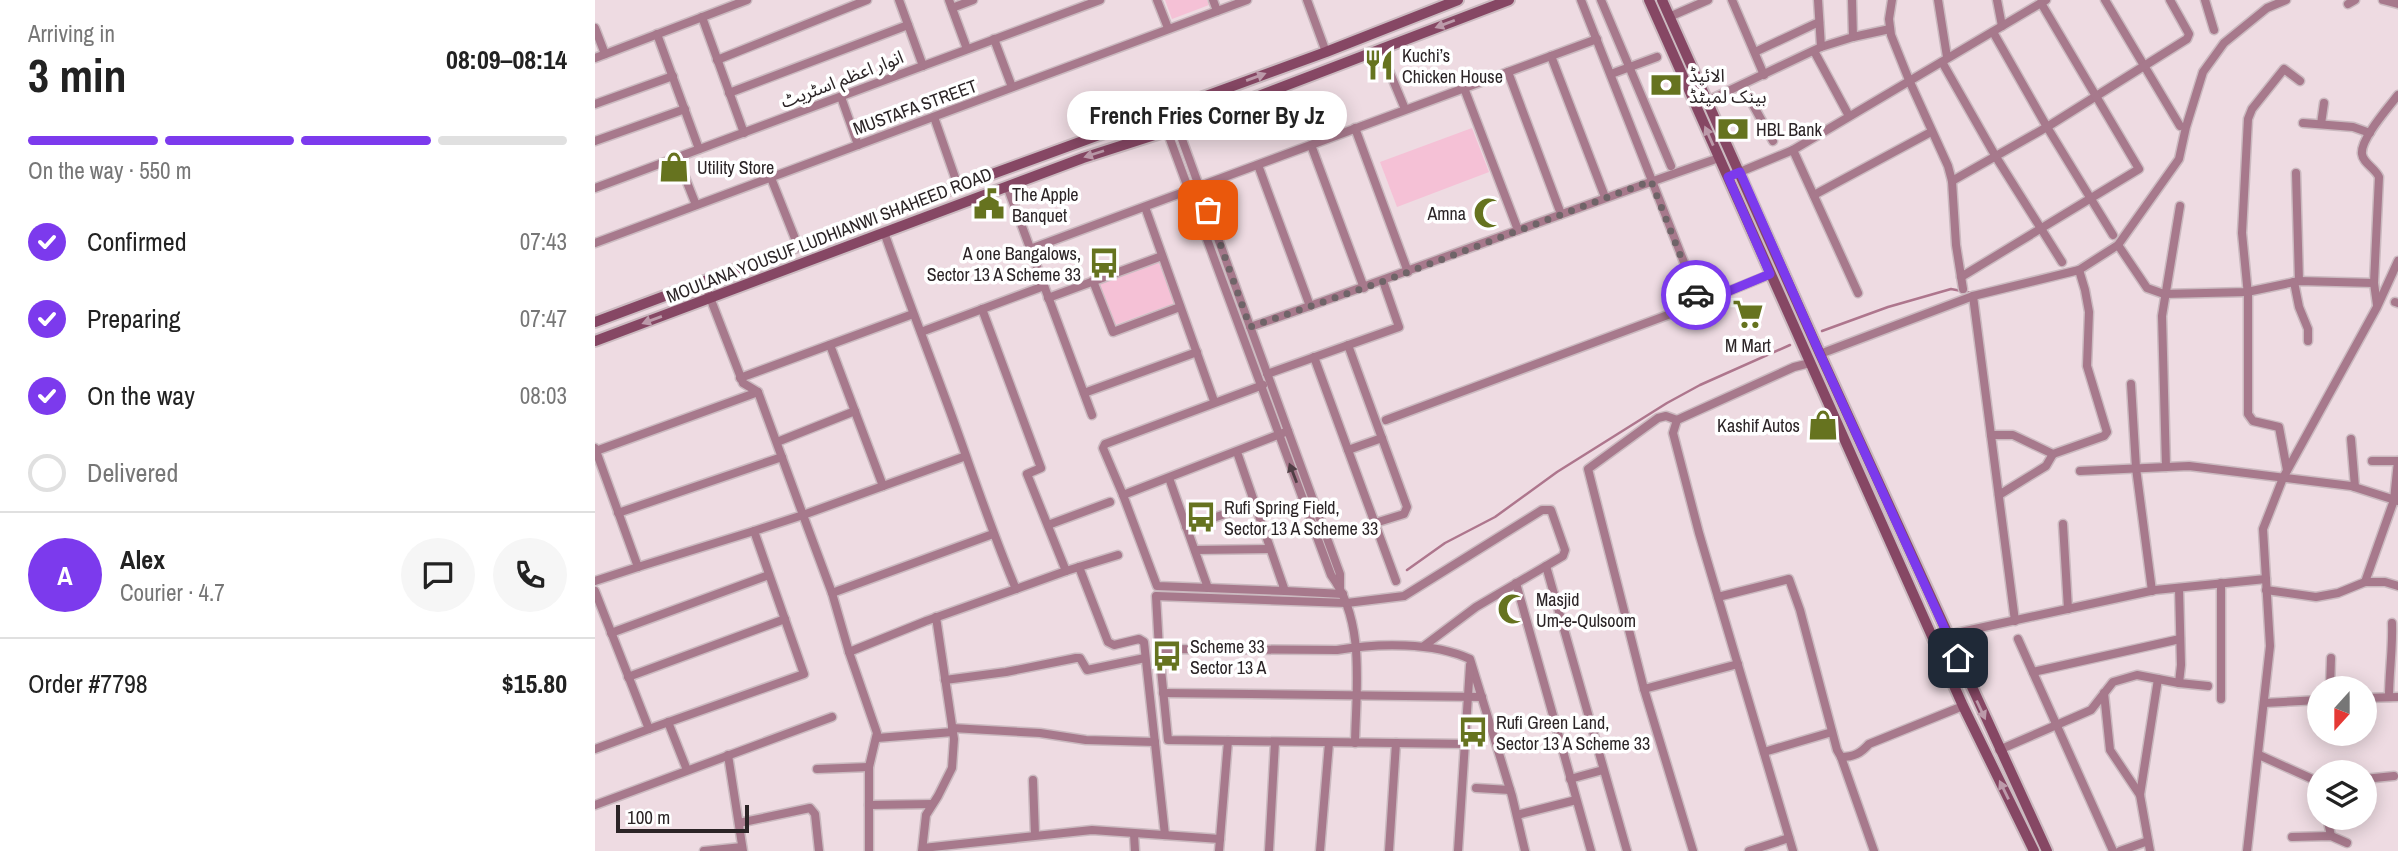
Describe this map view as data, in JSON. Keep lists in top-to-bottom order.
{
  "streets": {
    "street": ["انوار اعظم اسٹریٹ", "MUSTAFA STREET", "MOULANA YOUSUF LUDHIANWI SHAHEED ROAD"]
  },
  "places": {
    "restaurant": ["Kuchi’s Chicken House"],
    "bank": ["الائیڈ بینک لمیٹڈ", "HBL Bank"],
    "shop": ["Utility Store", "Kashif Autos"],
    "public building": ["The Apple Banquet"],
    "other": ["French Fries Corner By Jz"],
    "mosque": ["Amna", "Masjid Um-e-Qulsoom"],
    "bus stop": [
      "A one Bangalows, Sector 13 A Scheme 33",
      "Rufi Spring Field, Sector 13 A Scheme 33",
      "Scheme 33 Sector 13 A",
      "Rufi Green Land, Sector 13 A Scheme 33"
    ],
    "supermarket": ["M Mart"]
  },
  "scale_bar": "100 m",
  "north": "bottom",
  "page": {
    "heading": ["3 min", "Arriving in", "08:09–08:14"],
    "panel": [
      "Alex",
      "Courier · 4.7",
      "Order #7798",
      "$15.80"
    ],
    "bubble": "French Fries Corner By Jz",
    "bar": "On the way · 550 m",
    "list": [
      ["Confirmed", "07:43"],
      ["Preparing", "07:47"],
      ["On the way", "08:03"],
      "Delivered"
    ],
    "round": "A",
    "scale": "100 m"
  }
}
